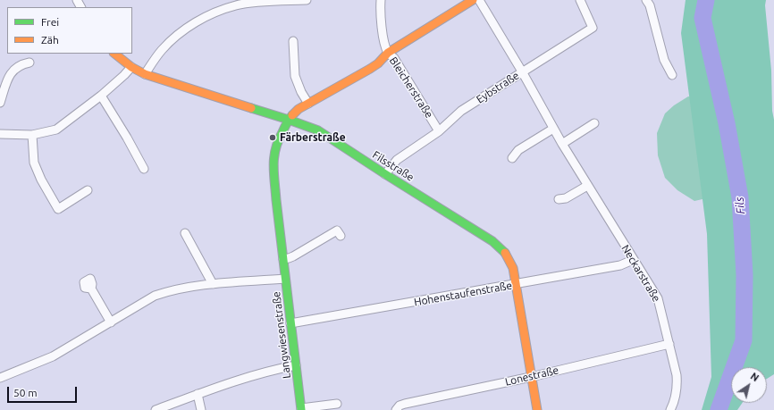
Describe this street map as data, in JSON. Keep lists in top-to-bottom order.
{
  "streets": {
    "street": [
      "Bleicherstraße",
      "Eybstraße",
      "Filsstraße",
      "Neckarstraße",
      "Hohenstaufenstraße",
      "Langwiesenstraße",
      "Lonestraße"
    ]
  },
  "crossings": [
    ["Bleicherstraße", "Eybstraße"],
    ["Eybstraße", "Filsstraße"],
    ["Eybstraße", "Neckarstraße"],
    ["Filsstraße", "Hohenstaufenstraße"],
    ["Filsstraße", "Langwiesenstraße"],
    ["Filsstraße", "Lonestraße"],
    ["Neckarstraße", "Hohenstaufenstraße"],
    ["Neckarstraße", "Lonestraße"],
    ["Hohenstaufenstraße", "Langwiesenstraße"]
  ],
  "water": ["Fils"],
  "places": ["Färberstraße"],
  "legend": ["Frei", "Zäh"],
  "scale_bar": "50 m",
  "north": "top right"
}
